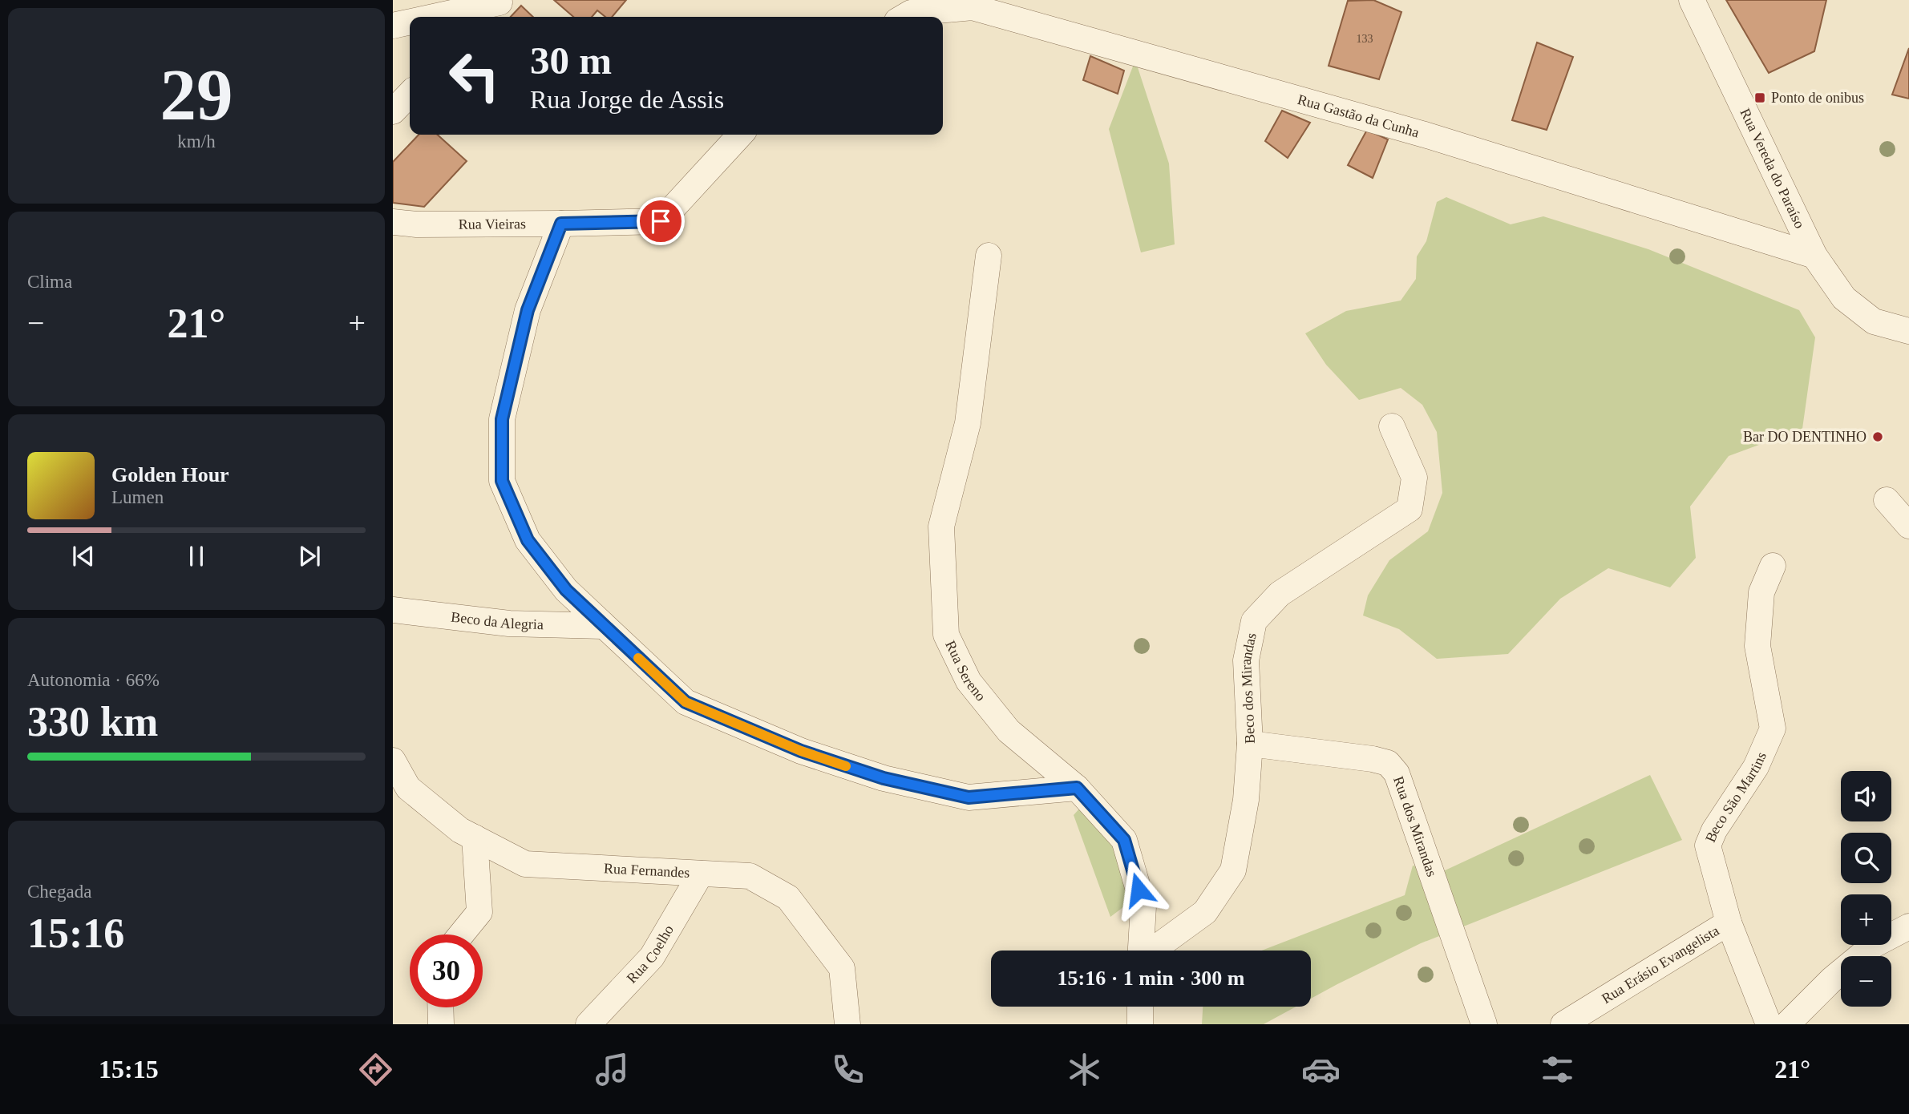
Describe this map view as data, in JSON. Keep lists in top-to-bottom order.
{
  "streets": {
    "street": [
      "Rua Gastão da Cunha",
      "Rua Vereda do Paraíso",
      "Rua Vieiras",
      "Beco da Alegria",
      "Rua Sereno",
      "Beco dos Mirandas",
      "Beco São Martins",
      "Rua dos Mirandas",
      "Rua Fernandes",
      "Rua Coelho",
      "Rua Erásio Evangelista"
    ]
  },
  "crossings": [
    ["Rua Gastão da Cunha", "Rua Vereda do Paraíso"],
    ["Beco dos Mirandas", "Rua dos Mirandas"],
    ["Beco São Martins", "Rua Erásio Evangelista"],
    ["Rua Fernandes", "Rua Coelho"]
  ],
  "places": {
    "transit": ["Ponto de onibus"],
    "other": ["Bar DO DENTINHO"]
  },
  "house_numbers": ["133"],
  "page": {
    "tile": [
      ["29", "km/h"],
      "Clima",
      ["Autonomia · 66%", "330 km"],
      ["Chegada", "15:16"]
    ],
    "turn": ["30 m", "Rua Jorge de Assis"],
    "heat": ["−", "21°", "+"],
    "song": ["Golden Hour", "Lumen"],
    "map_buttons": ["+", "−"],
    "limit": "30",
    "trip": "15:16 · 1 min · 300 m",
    "tabs": ["15:15", "21°"]
  }
}
